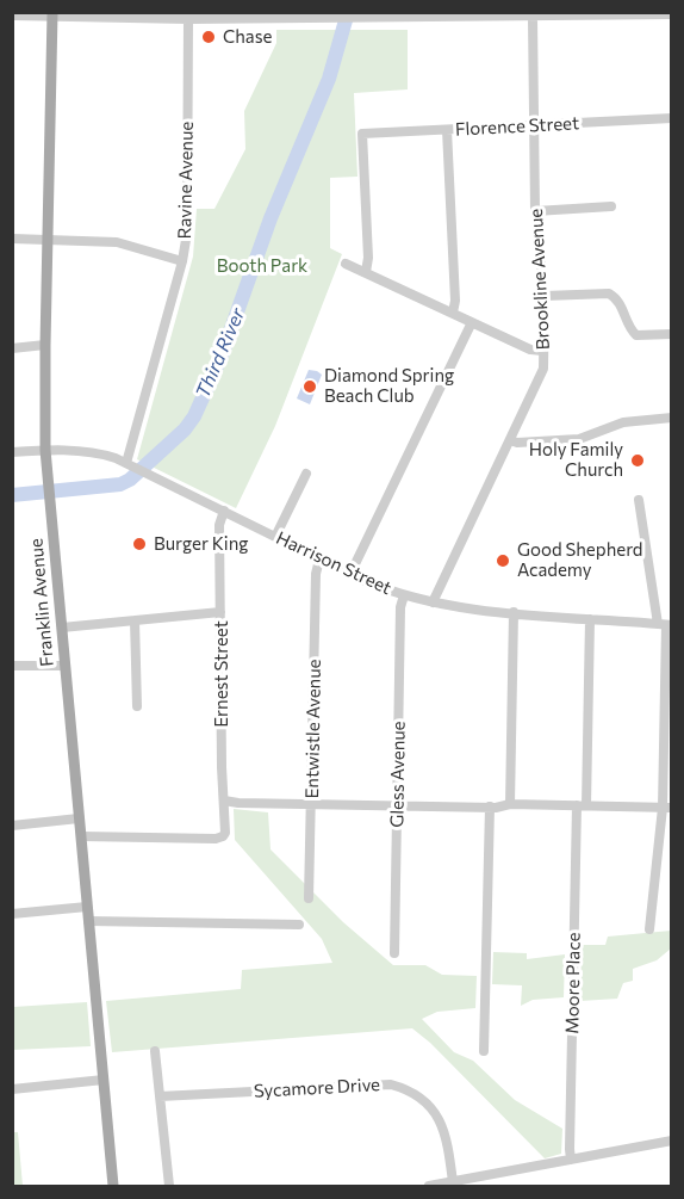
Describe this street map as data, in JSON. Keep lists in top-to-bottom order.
{
  "streets": {
    "main road": ["Franklin Avenue"],
    "street": [
      "Florence Street",
      "Ravine Avenue",
      "Brookline Avenue",
      "Harrison Street",
      "Ernest Street",
      "Entwistle Avenue",
      "Gless Avenue",
      "Moore Place",
      "Sycamore Drive"
    ]
  },
  "crossings": [
    ["Florence Street", "Brookline Avenue"],
    ["Ravine Avenue", "Harrison Street"],
    ["Brookline Avenue", "Harrison Street"],
    ["Harrison Street", "Franklin Avenue"],
    ["Harrison Street", "Ernest Street"],
    ["Harrison Street", "Entwistle Avenue"],
    ["Harrison Street", "Gless Avenue"],
    ["Harrison Street", "Moore Place"],
    ["Franklin Avenue", "Ernest Street"]
  ],
  "water": ["Third River"],
  "parks": ["Booth Park"],
  "places": [
    "Chase",
    "Diamond Spring Beach Club",
    "Holy Family Church",
    "Burger King",
    "Good Shepherd Academy"
  ]
}
